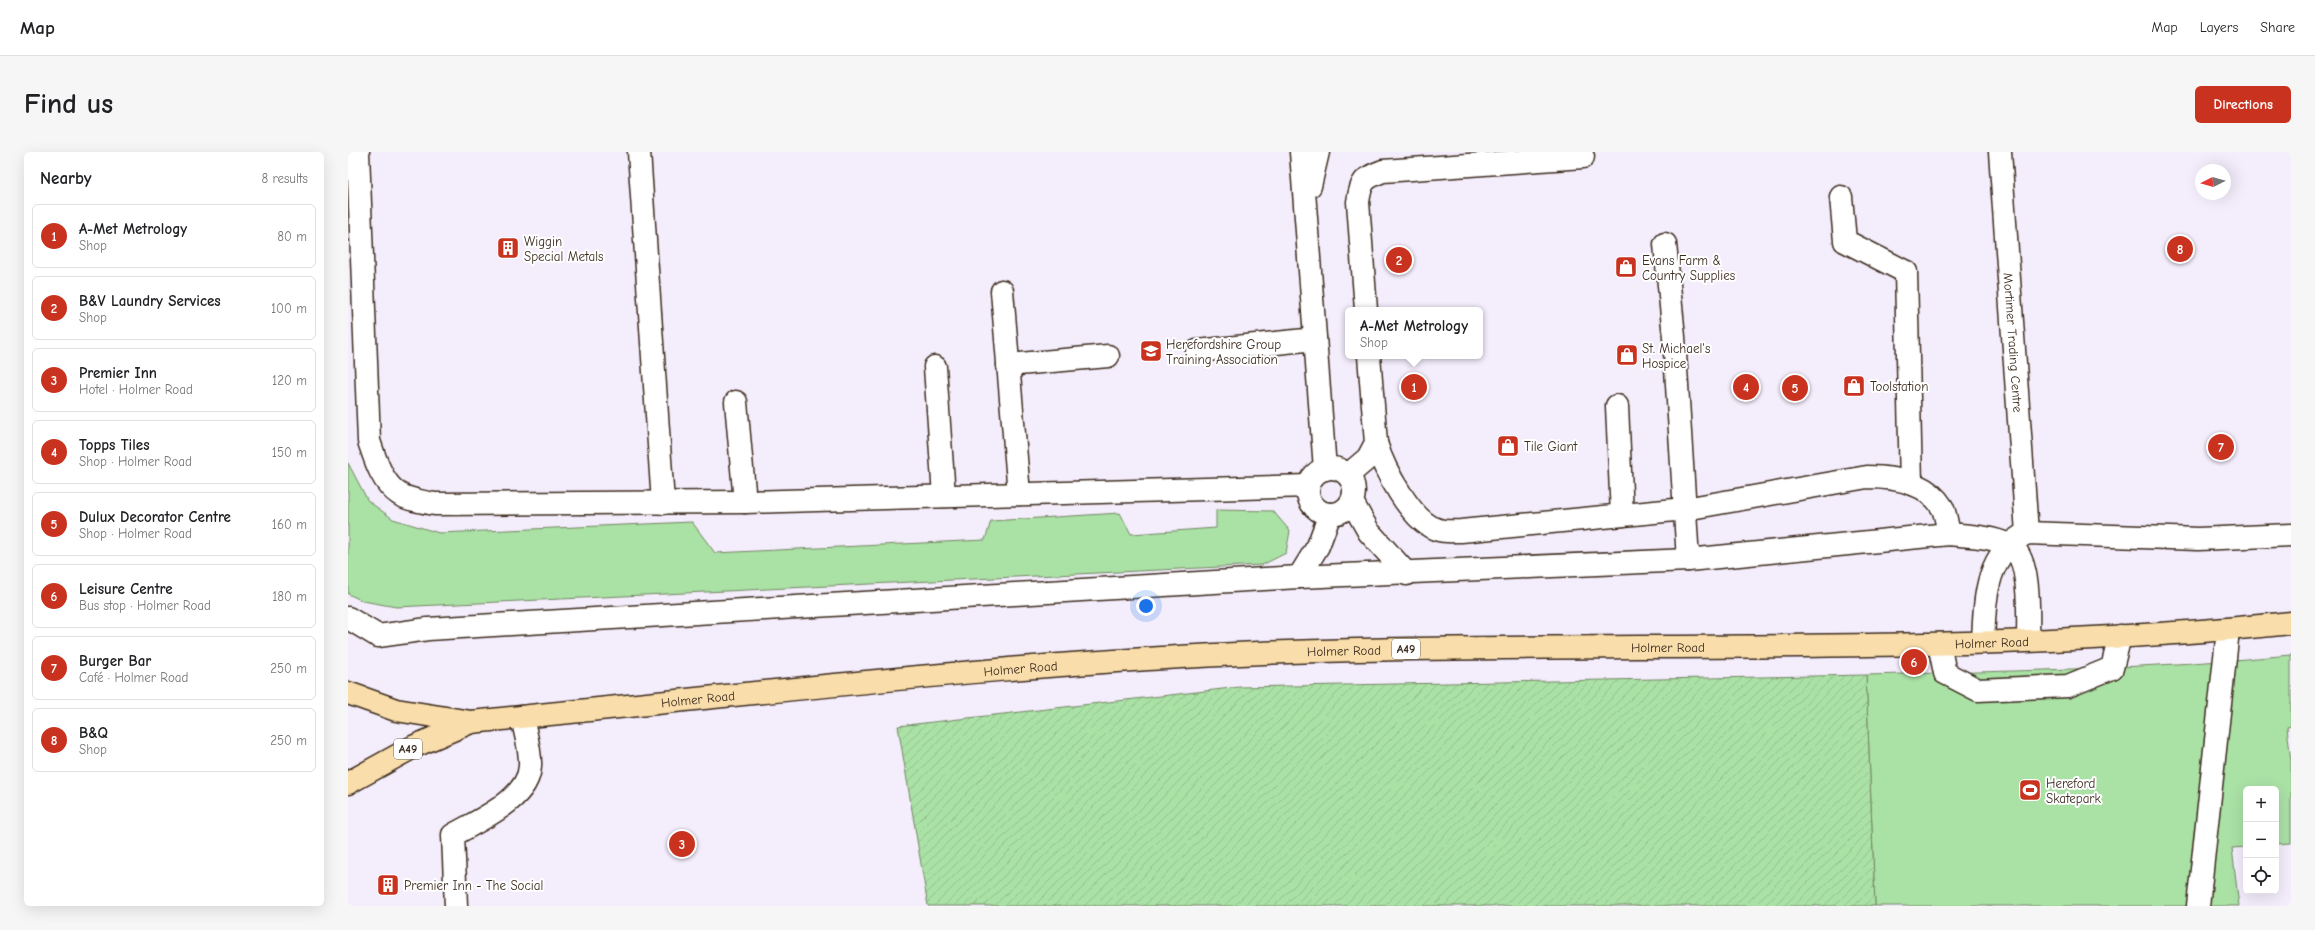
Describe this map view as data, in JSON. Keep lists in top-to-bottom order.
{
  "streets": {
    "highway": ["Holmer Road", "A49"],
    "street": ["Mortimer Trading Centre"]
  },
  "places": {
    "building": ["Wiggin Special Metals", "Premier Inn - The Social"],
    "shop": [
      "Evans Farm & Country Supplies",
      "St. Michael's Hospice",
      "Toolstation",
      "Tile Giant"
    ],
    "school or university": ["Herefordshire Group Training Association"],
    "sports": ["Hereford Skatepark"]
  },
  "north": "left",
  "page": {
    "header": "Map",
    "nav": ["Map", "Layers", "Share"],
    "buttons": "Directions",
    "title": "Find us",
    "heading": ["Nearby", "8 results"],
    "list": [
      {
        "mark": "1",
        "name": "A-Met Metrology",
        "note": "Shop",
        "value": "80 m"
      },
      {
        "mark": "2",
        "name": "B&V Laundry Services",
        "note": "Shop",
        "value": "100 m"
      },
      {
        "mark": "3",
        "name": "Premier Inn",
        "note": "Hotel · Holmer Road",
        "value": "120 m"
      },
      {
        "mark": "4",
        "name": "Topps Tiles",
        "note": "Shop · Holmer Road",
        "value": "150 m"
      },
      {
        "mark": "5",
        "name": "Dulux Decorator Centre",
        "note": "Shop · Holmer Road",
        "value": "160 m"
      },
      {
        "mark": "6",
        "name": "Leisure Centre",
        "note": "Bus stop · Holmer Road",
        "value": "180 m"
      },
      {
        "mark": "7",
        "name": "Burger Bar",
        "note": "Café · Holmer Road",
        "value": "250 m"
      },
      {
        "mark": "8",
        "name": "B&Q",
        "note": "Shop",
        "value": "250 m"
      }
    ],
    "pins": [
      "8",
      "2",
      "1",
      "4",
      "5",
      "7",
      "6",
      "3"
    ],
    "popup": ["A-Met Metrology", "Shop"],
    "map_buttons": ["+", "−"]
  }
}
